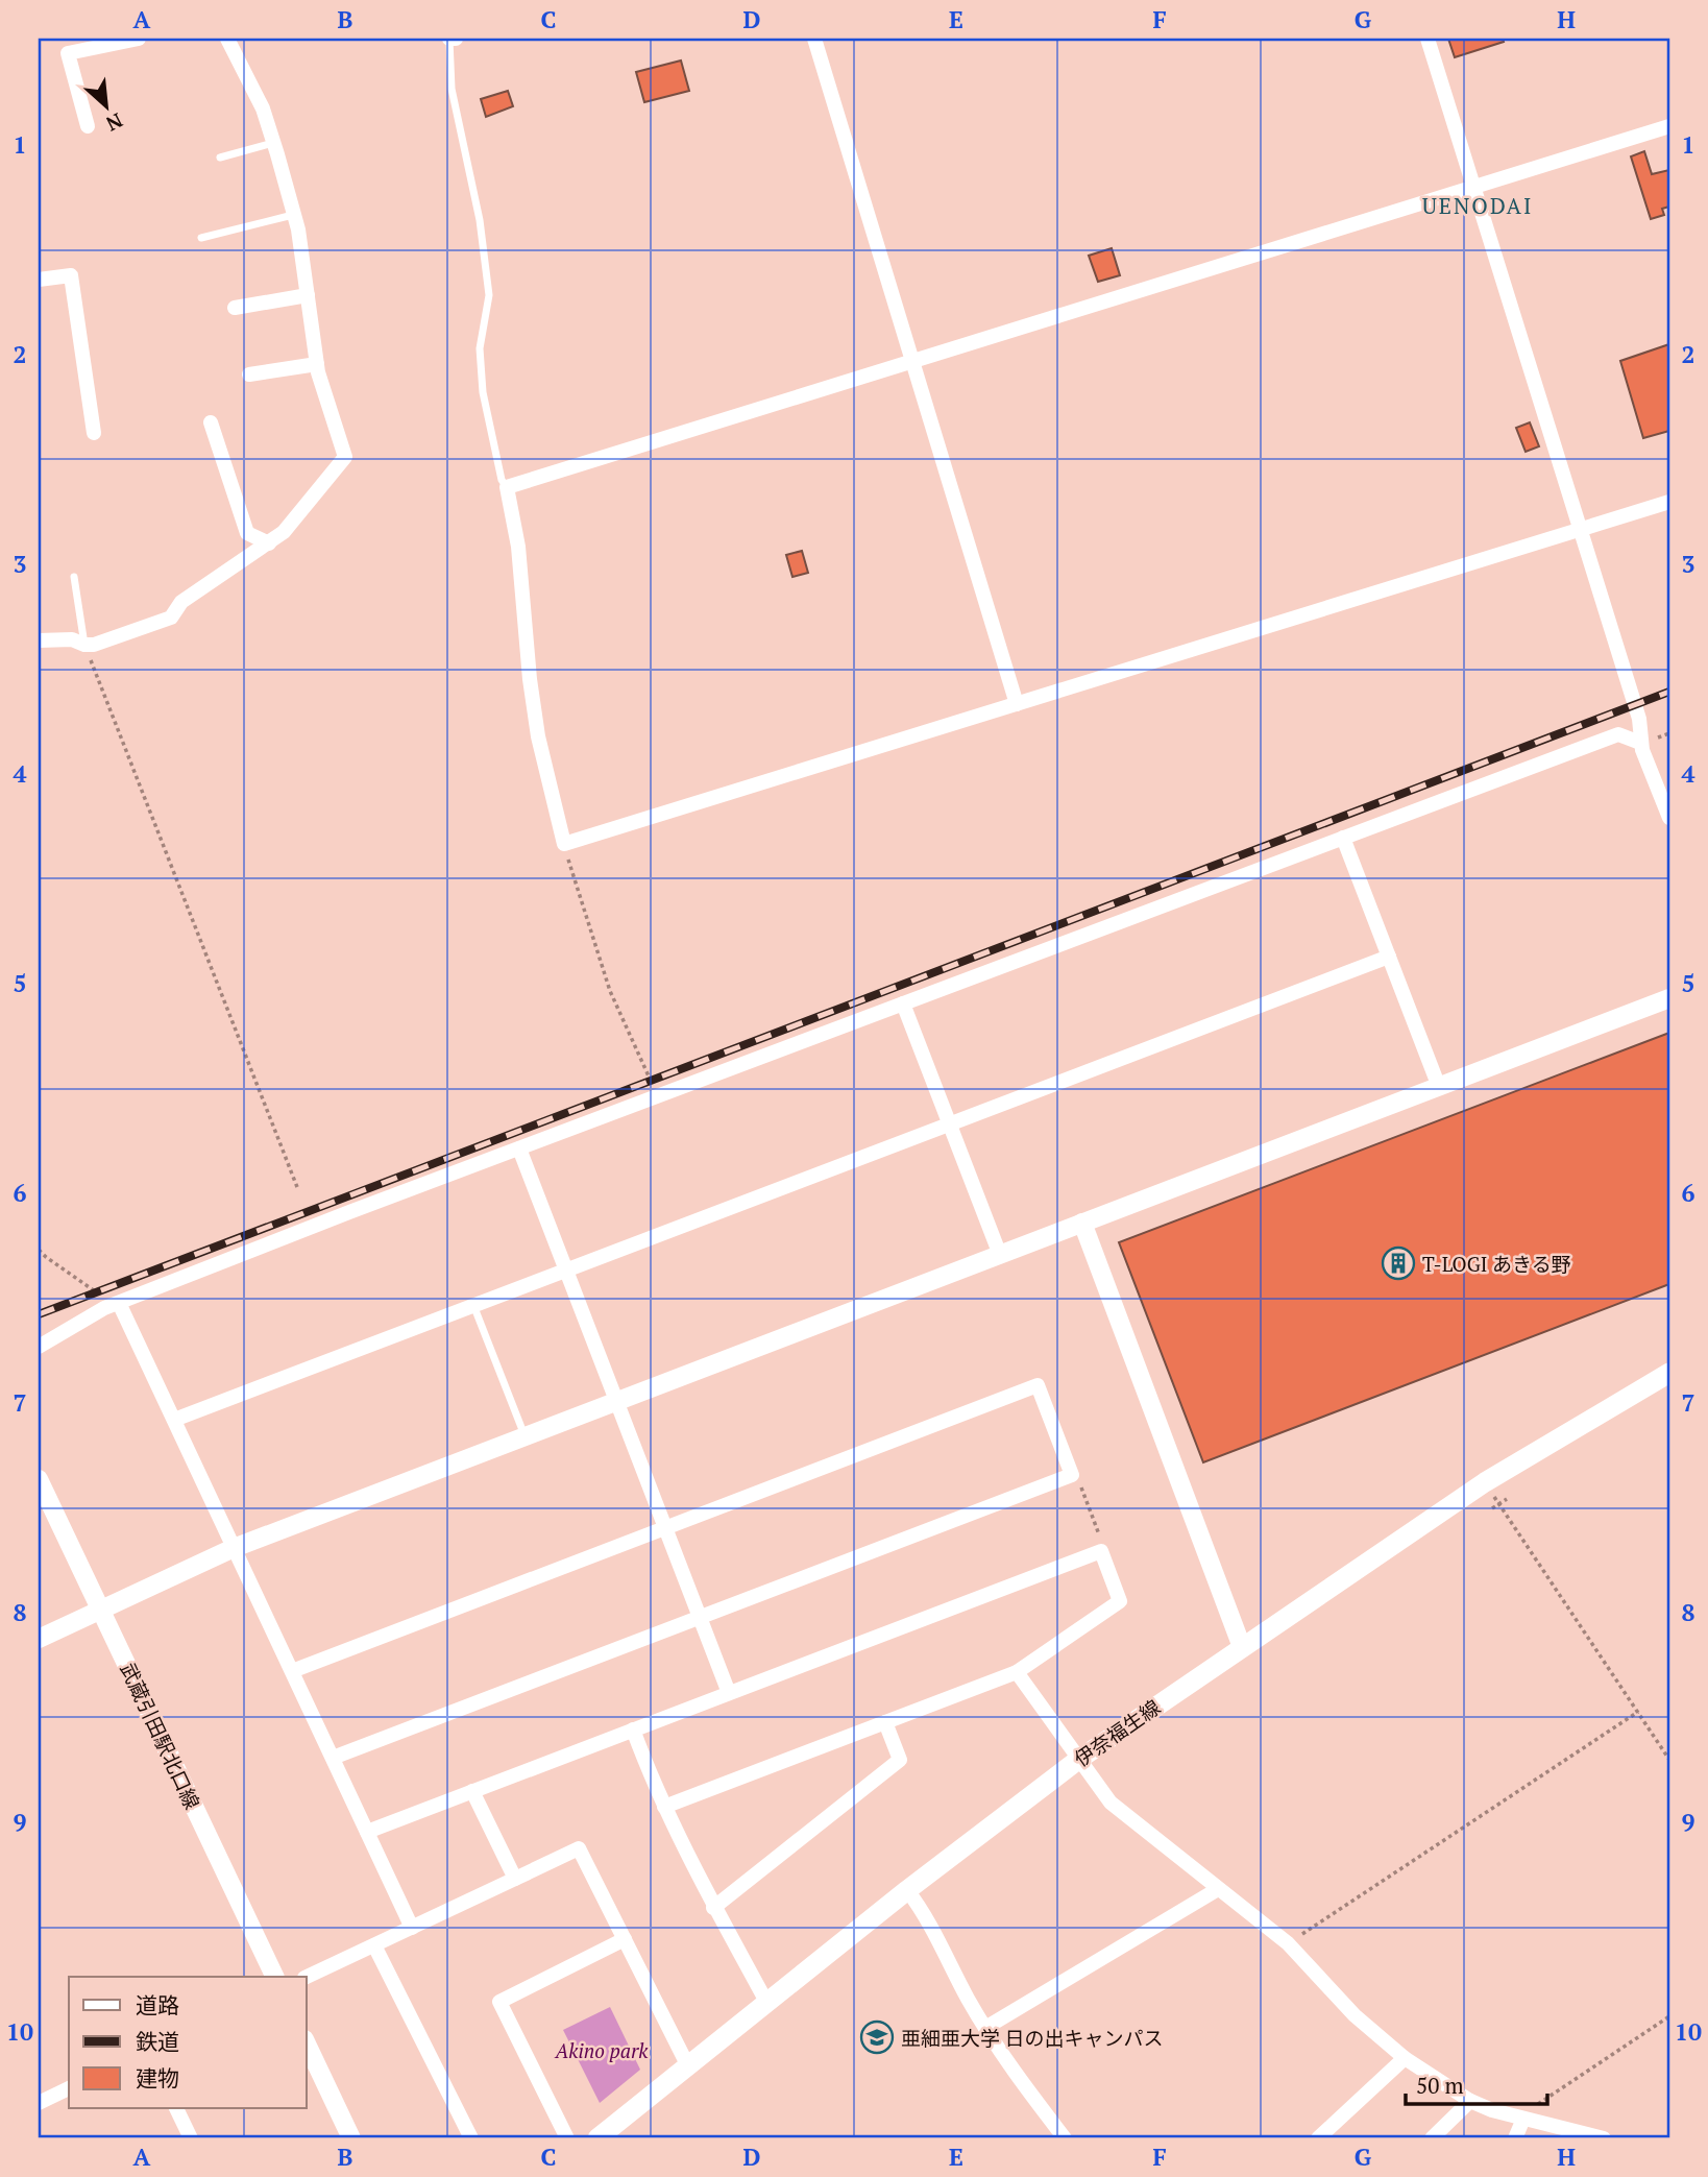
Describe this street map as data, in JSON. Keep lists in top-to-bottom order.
{
  "streets": {
    "main road": ["伊奈福生線"],
    "street": ["武蔵引田駅北口線"]
  },
  "districts": ["UENODAI"],
  "parks": ["Akino park"],
  "places": {
    "building": ["T-LOGI あきる野"],
    "school or university": ["亜細亜大学 日の出キャンパス"]
  },
  "legend": ["道路", "鉄道", "建物"],
  "scale_bar": "50 m",
  "north": "bottom right",
  "grid": {
    "columns": [
      "A",
      "B",
      "C",
      "D",
      "E",
      "F",
      "G",
      "H"
    ],
    "rows": [
      "1",
      "2",
      "3",
      "4",
      "5",
      "6",
      "7",
      "8",
      "9",
      "10"
    ]
  }
}
